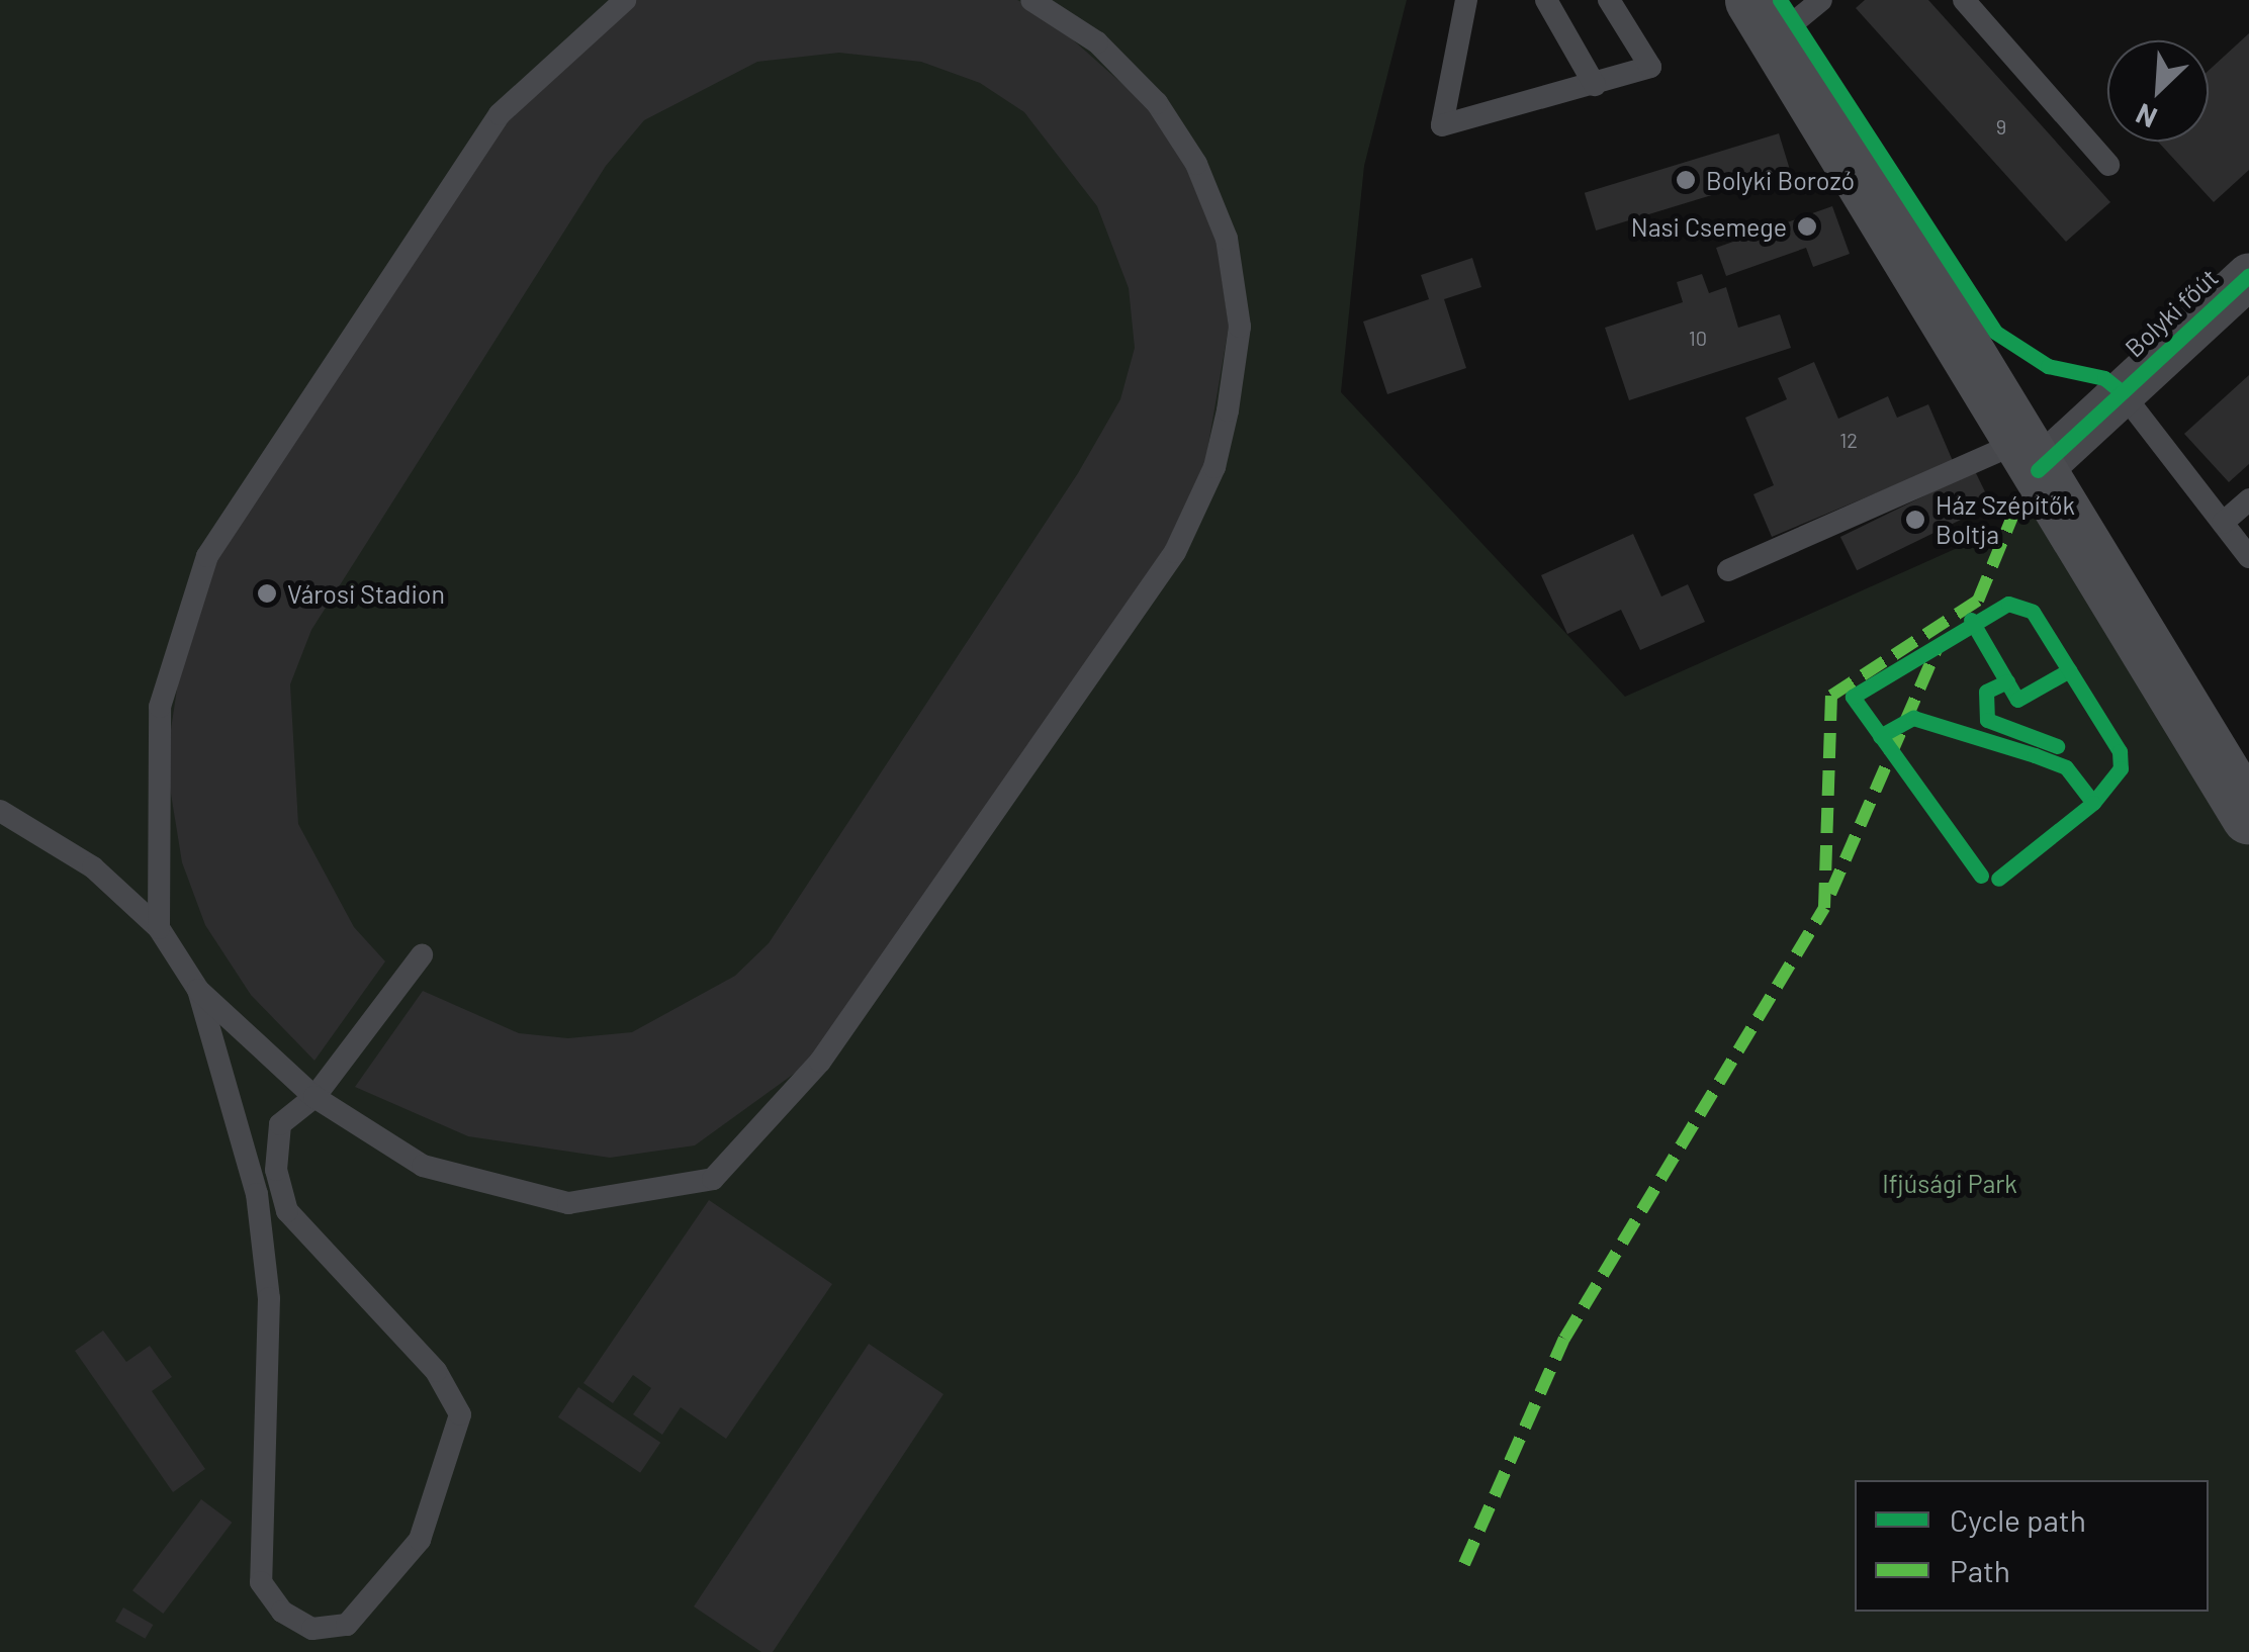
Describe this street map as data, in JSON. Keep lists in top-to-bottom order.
{
  "streets": {
    "street": ["Bolyki főút"]
  },
  "parks": ["Ifjúsági Park"],
  "places": [
    "Bolyki Borozó",
    "Nasi Csemege",
    "Ház Szépítők Boltja",
    "Városi Stadion"
  ],
  "house_numbers": ["9", "10", "12"],
  "legend": ["Cycle path", "Path"],
  "north": "bottom left"
}
